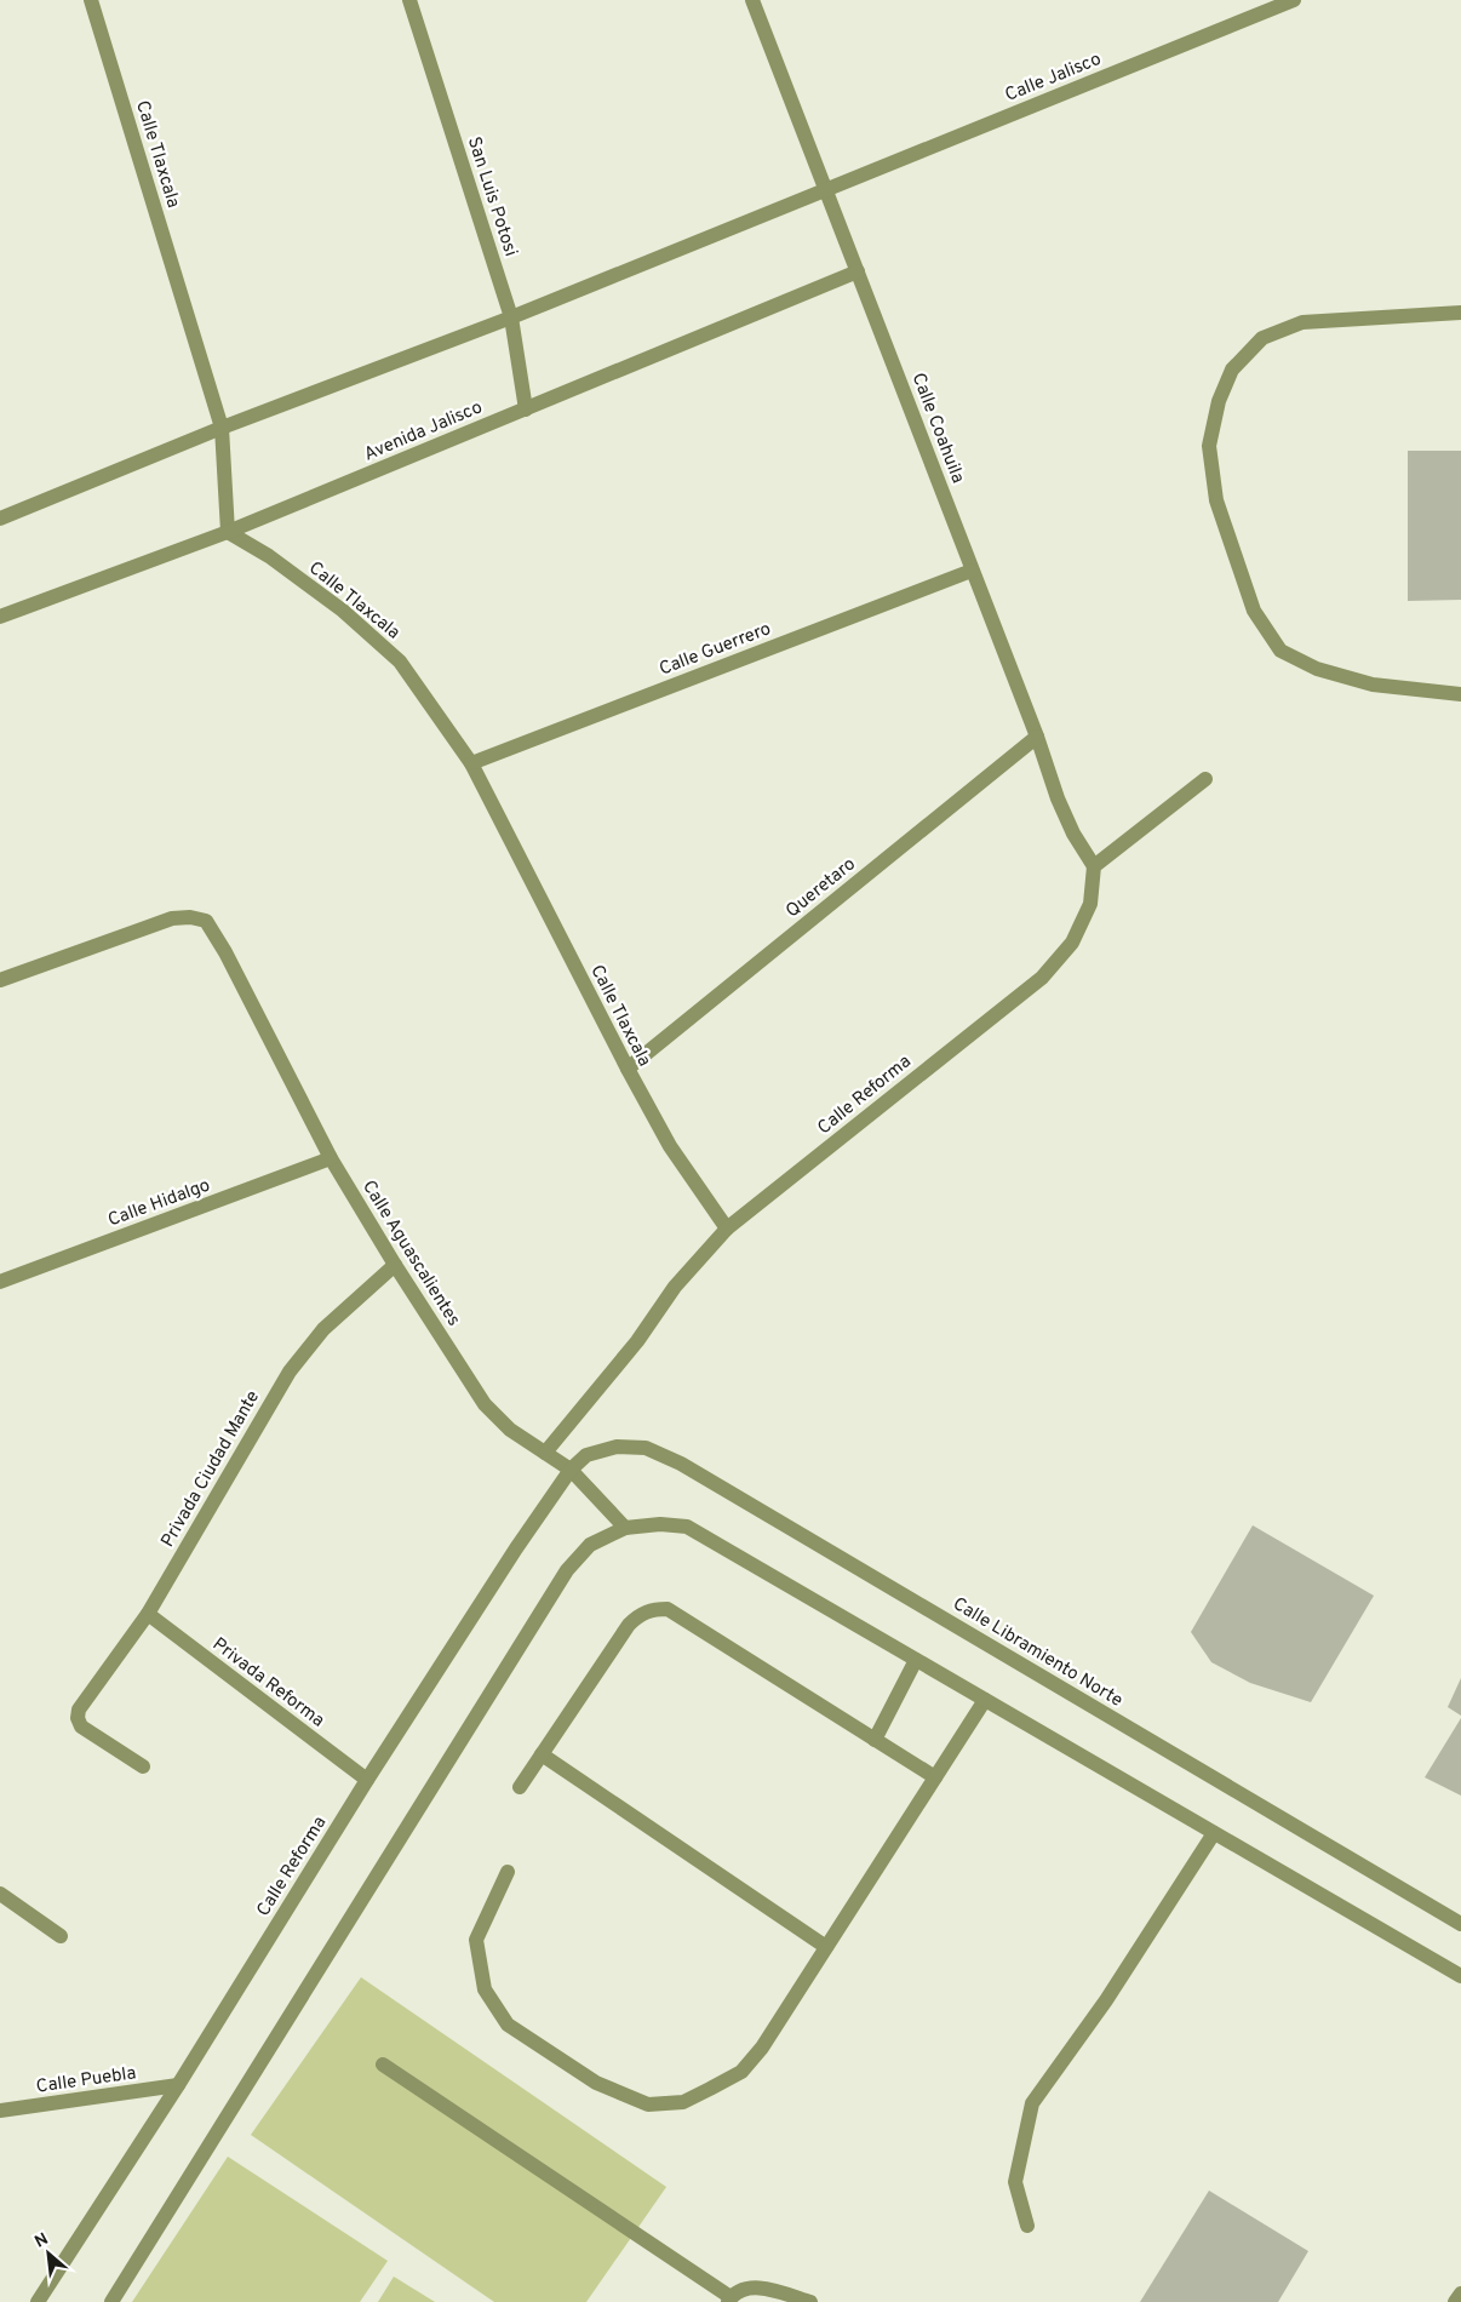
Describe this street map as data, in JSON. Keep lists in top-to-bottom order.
{
  "streets": {
    "street": [
      "Calle Jalisco",
      "Calle Tlaxcala",
      "San Luis Potosi",
      "Calle Coahuila",
      "Avenida Jalisco",
      "Calle Guerrero",
      "Queretaro",
      "Calle Reforma",
      "Calle Hidalgo",
      "Calle Aguascalientes",
      "Privada Ciudad Mante",
      "Calle Libramiento Norte",
      "Privada Reforma",
      "Calle Puebla"
    ]
  },
  "crossings": [
    ["Calle Jalisco", "Calle Coahuila"],
    ["Calle Tlaxcala", "Avenida Jalisco"],
    ["Calle Tlaxcala", "Calle Guerrero"],
    ["Calle Tlaxcala", "Queretaro"],
    ["Calle Tlaxcala", "Calle Reforma"],
    ["San Luis Potosi", "Avenida Jalisco"],
    ["Calle Coahuila", "Avenida Jalisco"],
    ["Calle Coahuila", "Calle Guerrero"],
    ["Calle Coahuila", "Queretaro"],
    ["Calle Coahuila", "Calle Reforma"],
    ["Calle Reforma", "Calle Aguascalientes"],
    ["Calle Reforma", "Calle Libramiento Norte"],
    ["Calle Reforma", "Privada Reforma"],
    ["Calle Reforma", "Calle Puebla"],
    ["Calle Hidalgo", "Calle Aguascalientes"],
    ["Calle Aguascalientes", "Privada Ciudad Mante"],
    ["Privada Ciudad Mante", "Privada Reforma"]
  ],
  "north": "top left"
}
